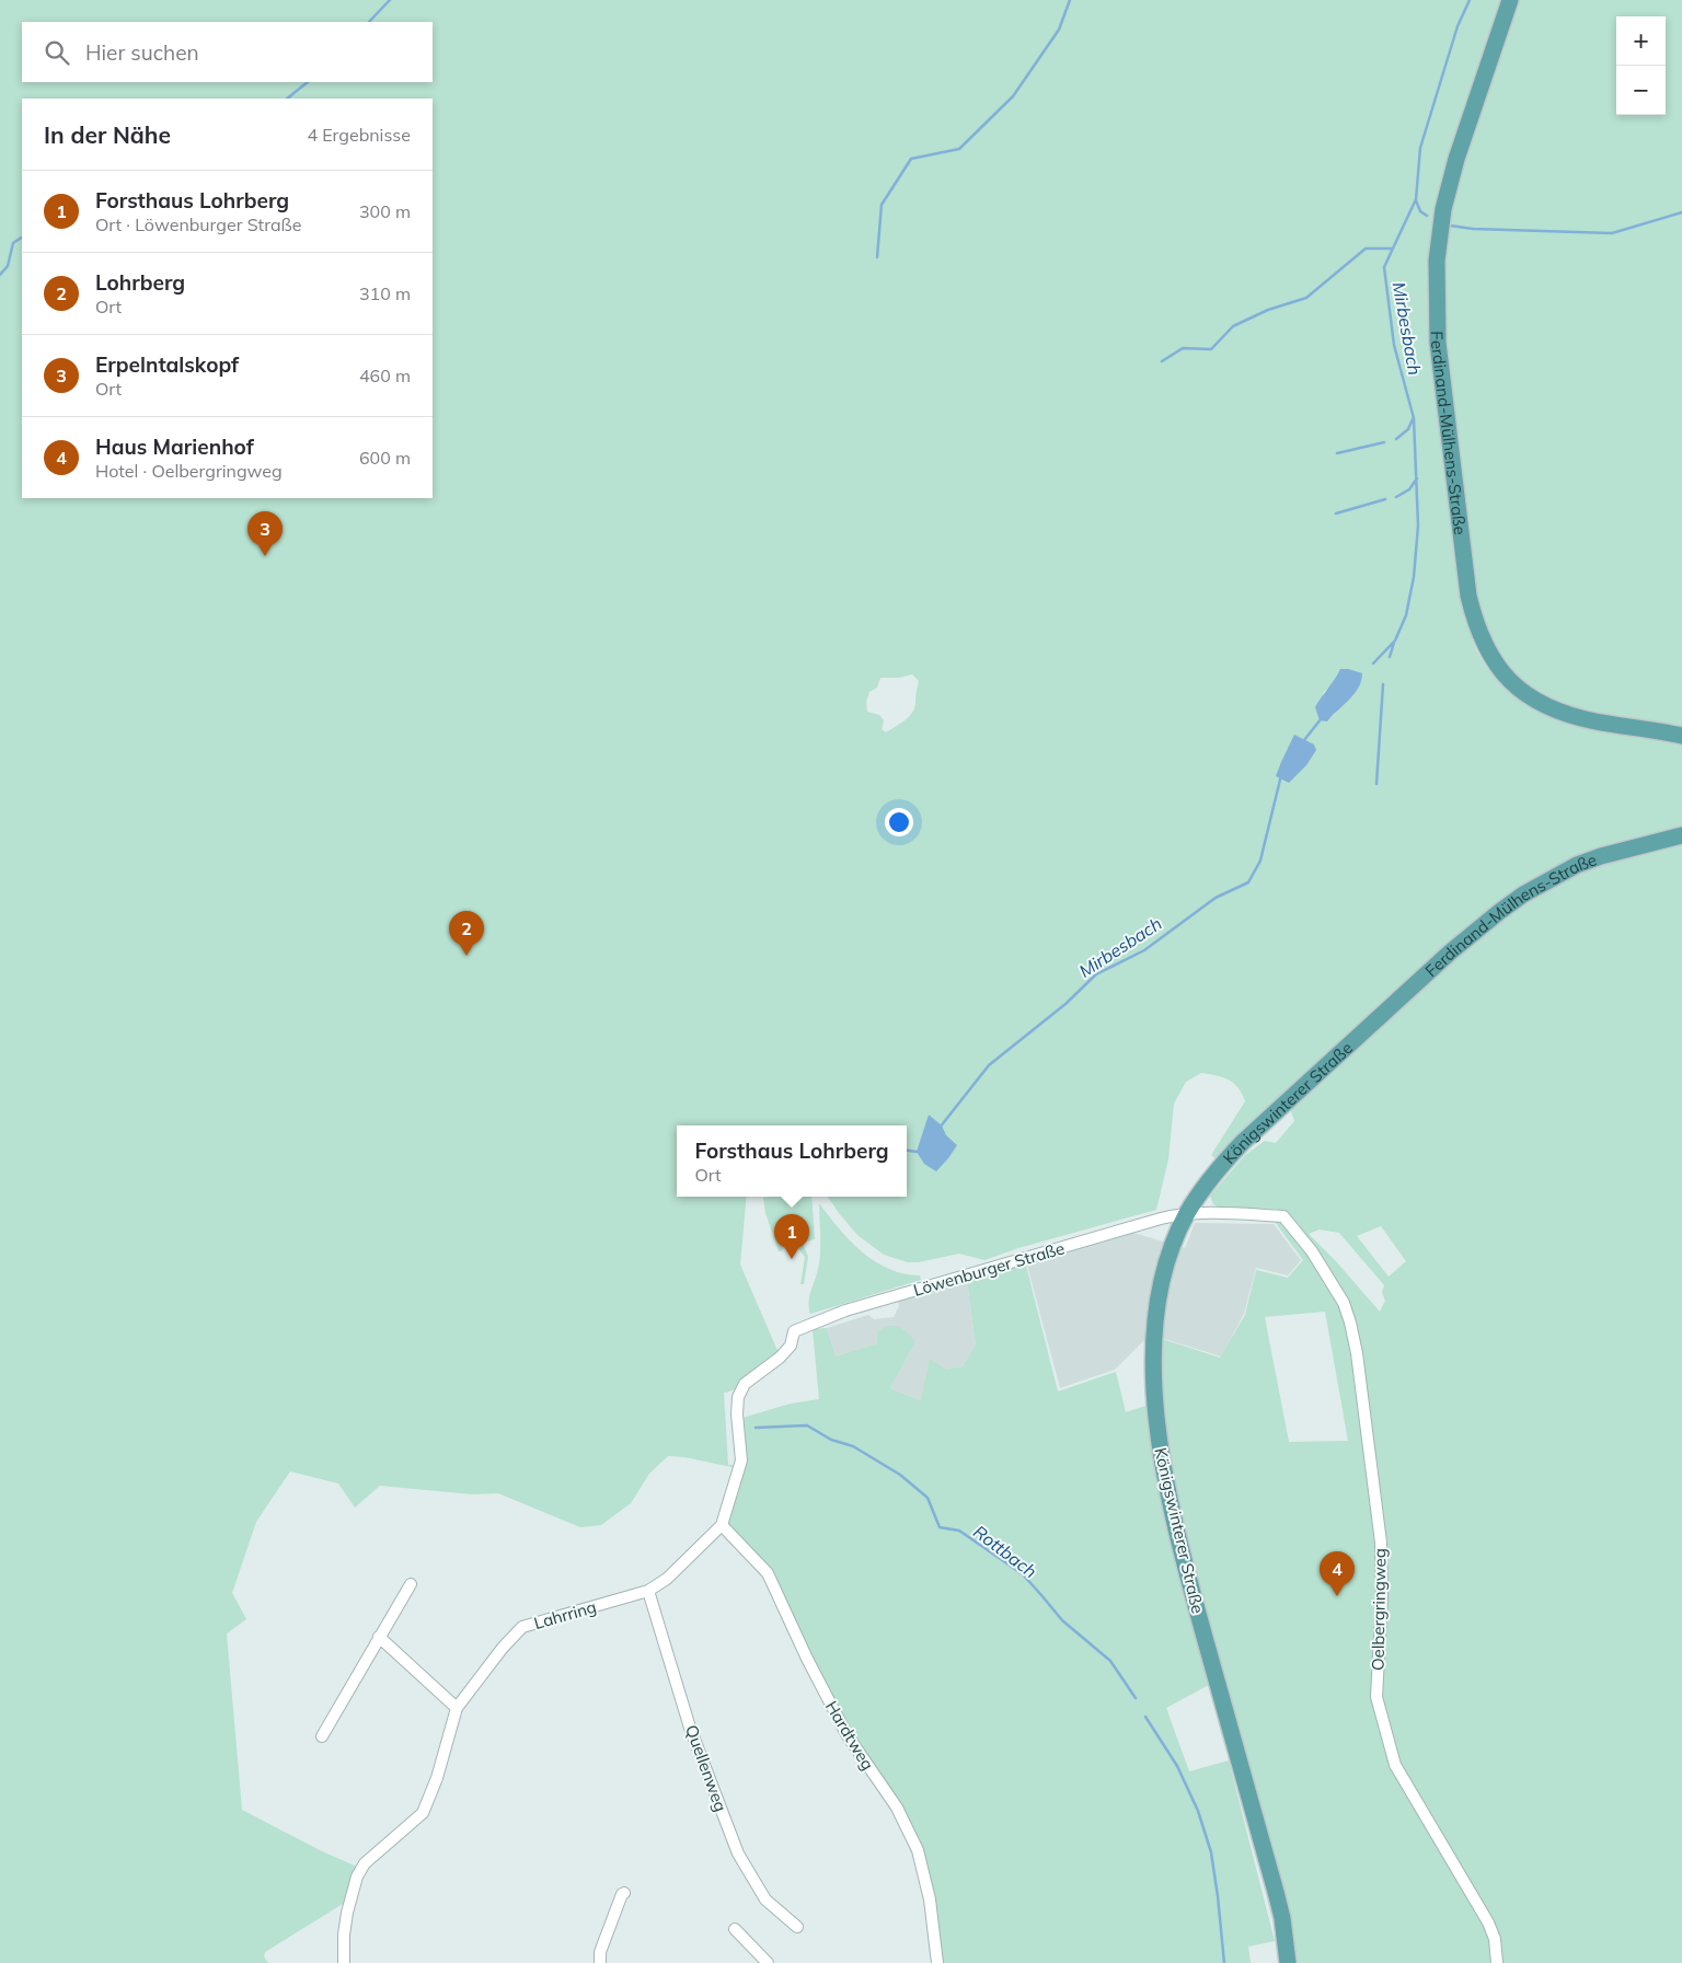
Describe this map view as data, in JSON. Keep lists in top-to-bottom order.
{
  "streets": {
    "main road": ["Ferdinand-Mülhens-Straße", "Königswinterer Straße"],
    "street": [
      "Löwenburger Straße",
      "Oelbergringweg",
      "Lahrring",
      "Hardtweg",
      "Quellenweg"
    ]
  },
  "crossings": [
    ["Ferdinand-Mülhens-Straße", "Königswinterer Straße"],
    ["Königswinterer Straße", "Löwenburger Straße"],
    ["Löwenburger Straße", "Oelbergringweg"],
    ["Löwenburger Straße", "Lahrring"],
    ["Löwenburger Straße", "Hardtweg"],
    ["Lahrring", "Hardtweg"],
    ["Lahrring", "Quellenweg"]
  ],
  "water": ["Mirbesbach", "Rottbach"],
  "page": {
    "map_buttons": ["+", "−"],
    "search": "Hier suchen",
    "heading": ["In der Nähe", "4 Ergebnisse"],
    "list": [
      {
        "mark": "1",
        "name": "Forsthaus Lohrberg",
        "note": "Ort · Löwenburger Straße",
        "value": "300 m"
      },
      {
        "mark": "2",
        "name": "Lohrberg",
        "note": "Ort",
        "value": "310 m"
      },
      {
        "mark": "3",
        "name": "Erpelntalskopf",
        "note": "Ort",
        "value": "460 m"
      },
      {
        "mark": "4",
        "name": "Haus Marienhof",
        "note": "Hotel · Oelbergringweg",
        "value": "600 m"
      }
    ],
    "pins": [
      "3",
      "2",
      "1",
      "4"
    ],
    "popup": ["Forsthaus Lohrberg", "Ort"]
  }
}
